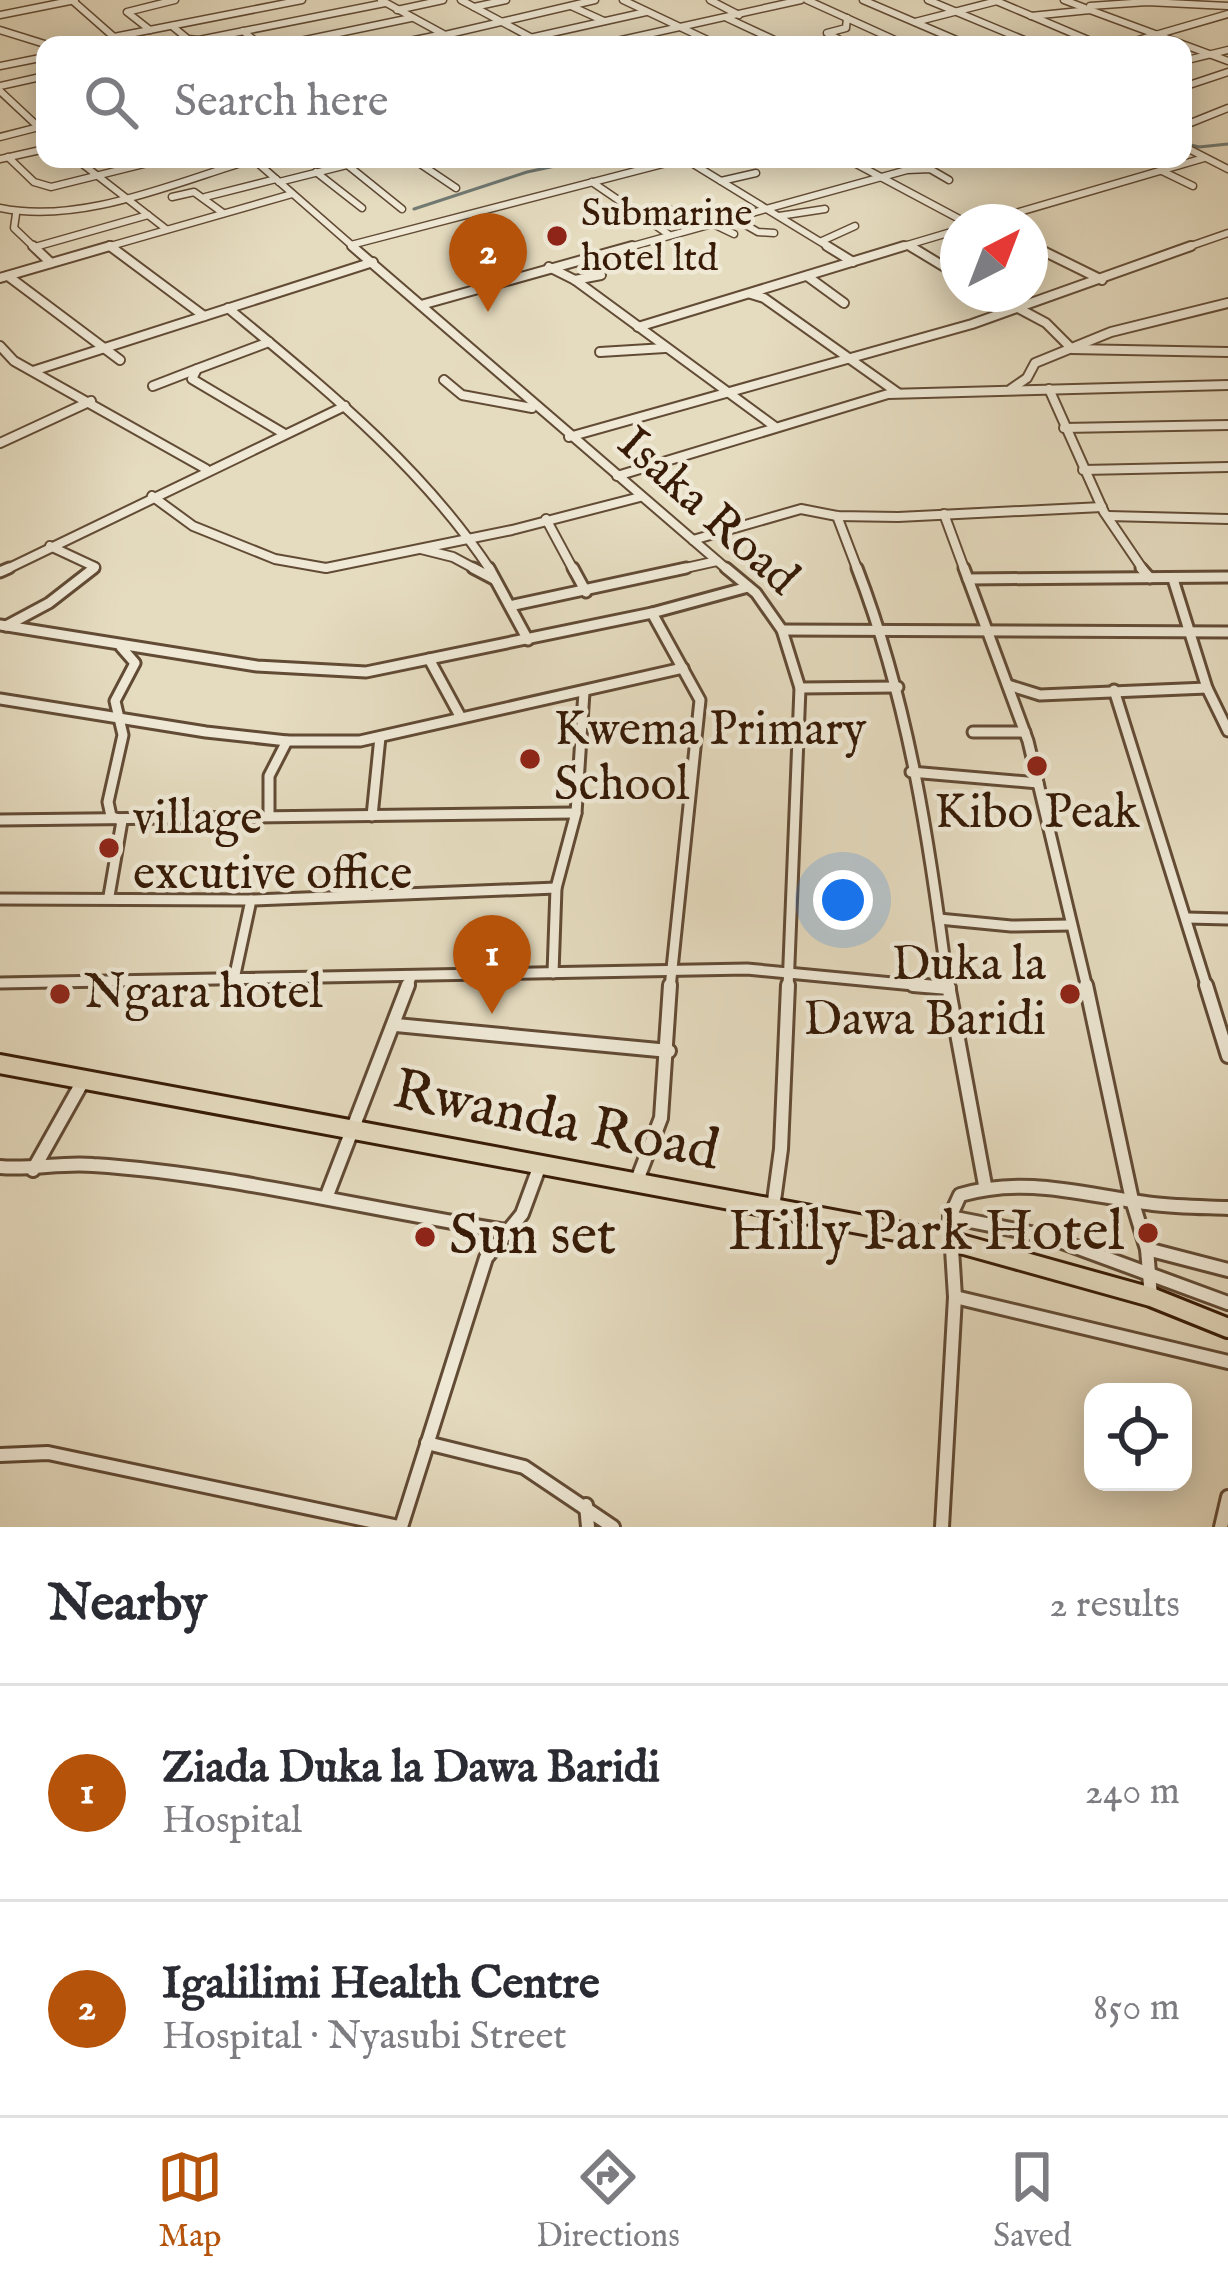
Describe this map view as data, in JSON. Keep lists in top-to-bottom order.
{
  "streets": {
    "highway": ["Rwanda Road"],
    "street": ["Isaka Road"]
  },
  "crossings": [
    ["Isaka Road", "Rwanda Road"]
  ],
  "places": [
    "Submarine hotel ltd",
    "Kwema Primary School",
    "Kibo Peak",
    "village excutive office",
    "Ngara hotel",
    "Duka la Dawa Baridi",
    "Hilly Park Hotel",
    "Sun set"
  ],
  "north": "top right",
  "page": {
    "search": "Search here",
    "pins": ["2", "1"],
    "heading": ["Nearby", "2 results"],
    "list": [
      {
        "mark": "1",
        "name": "Ziada Duka la Dawa Baridi",
        "note": "Hospital",
        "value": "240 m"
      },
      {
        "mark": "2",
        "name": "Igalilimi Health Centre",
        "note": "Hospital · Nyasubi Street",
        "value": "850 m"
      }
    ],
    "nav": ["Map", "Directions", "Saved"]
  }
}
